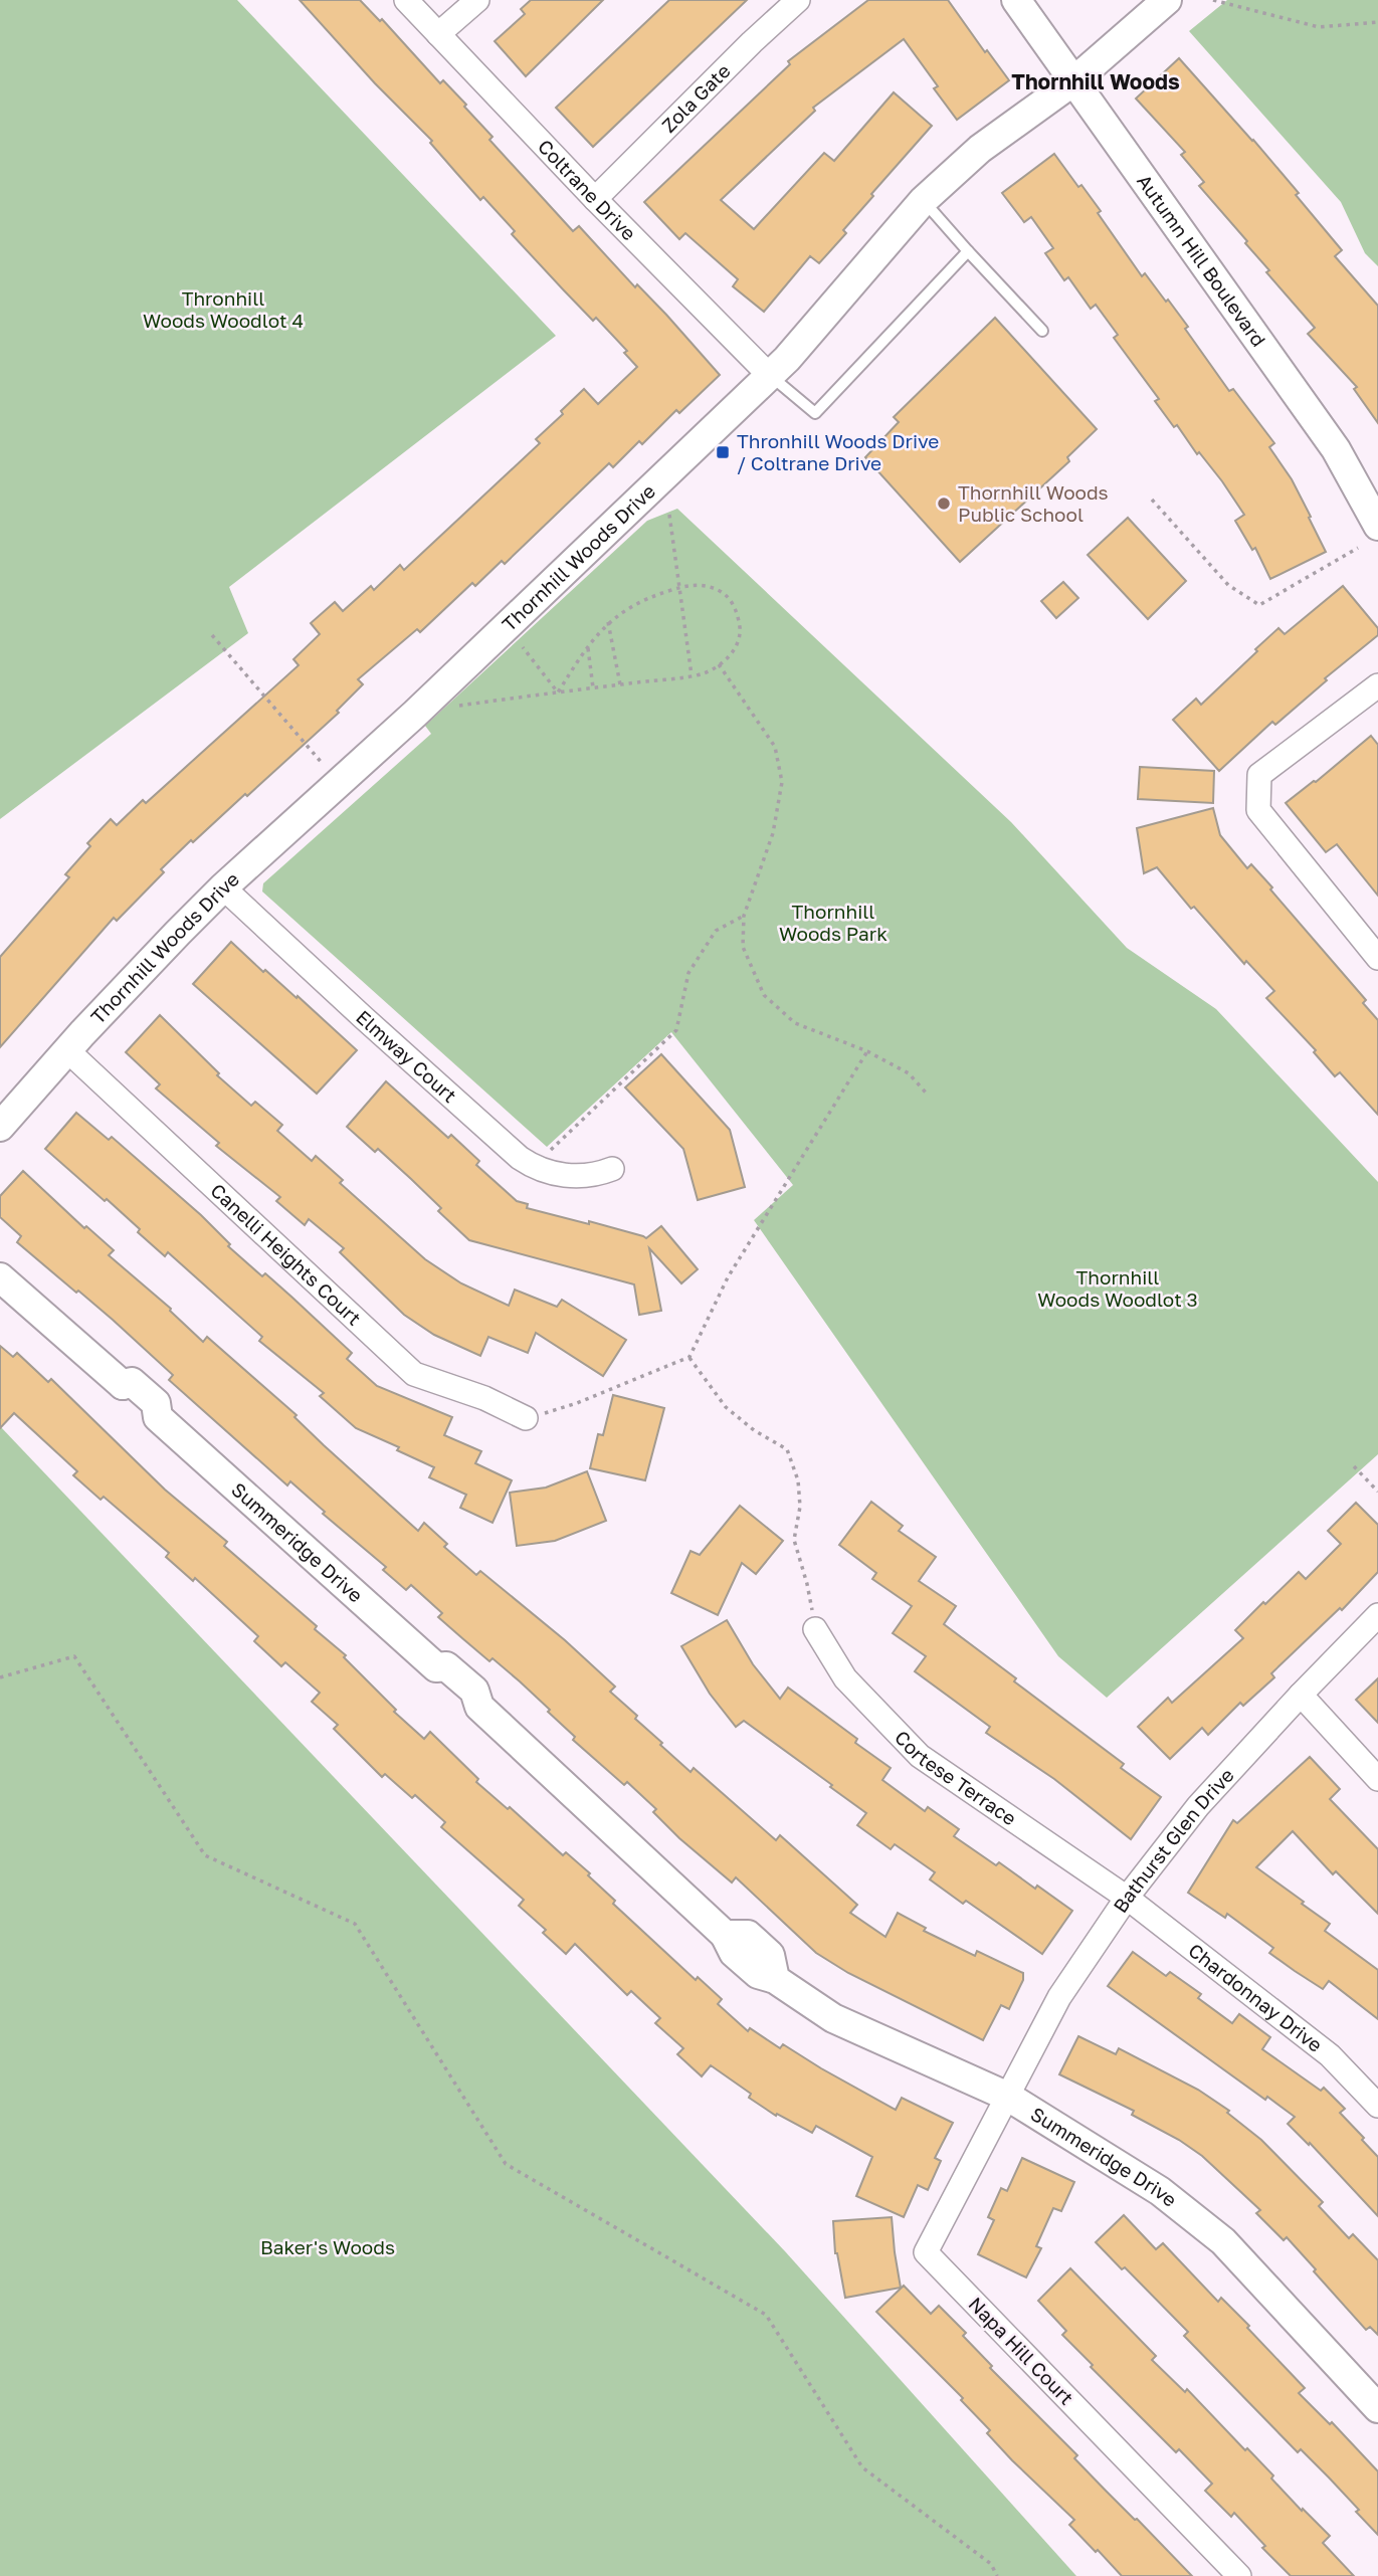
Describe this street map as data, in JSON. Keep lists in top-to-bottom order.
{
  "streets": {
    "street": [
      "Zola Gate",
      "Coltrane Drive",
      "Autumn Hill Boulevard",
      "Thornhill Woods Drive",
      "Elmway Court",
      "Canelli Heights Court",
      "Summeridge Drive",
      "Cortese Terrace",
      "Bathurst Glen Drive",
      "Chardonnay Drive",
      "Napa Hill Court"
    ]
  },
  "crossings": [
    ["Zola Gate", "Coltrane Drive"],
    ["Coltrane Drive", "Thornhill Woods Drive"],
    ["Autumn Hill Boulevard", "Thornhill Woods Drive"],
    ["Thornhill Woods Drive", "Elmway Court"],
    ["Thornhill Woods Drive", "Canelli Heights Court"],
    ["Summeridge Drive", "Bathurst Glen Drive"],
    ["Summeridge Drive", "Napa Hill Court"],
    ["Cortese Terrace", "Bathurst Glen Drive"],
    ["Cortese Terrace", "Chardonnay Drive"],
    ["Bathurst Glen Drive", "Chardonnay Drive"],
    ["Bathurst Glen Drive", "Napa Hill Court"]
  ],
  "districts": ["Thornhill Woods"],
  "parks": [
    "Thronhill Woods Woodlot 4",
    "Thornhill Woods Park",
    "Thornhill Woods Woodlot 3",
    "Baker's Woods"
  ],
  "places": {
    "transit": ["Thronhill Woods Drive / Coltrane Drive"],
    "other": ["Thornhill Woods Public School"]
  }
}
